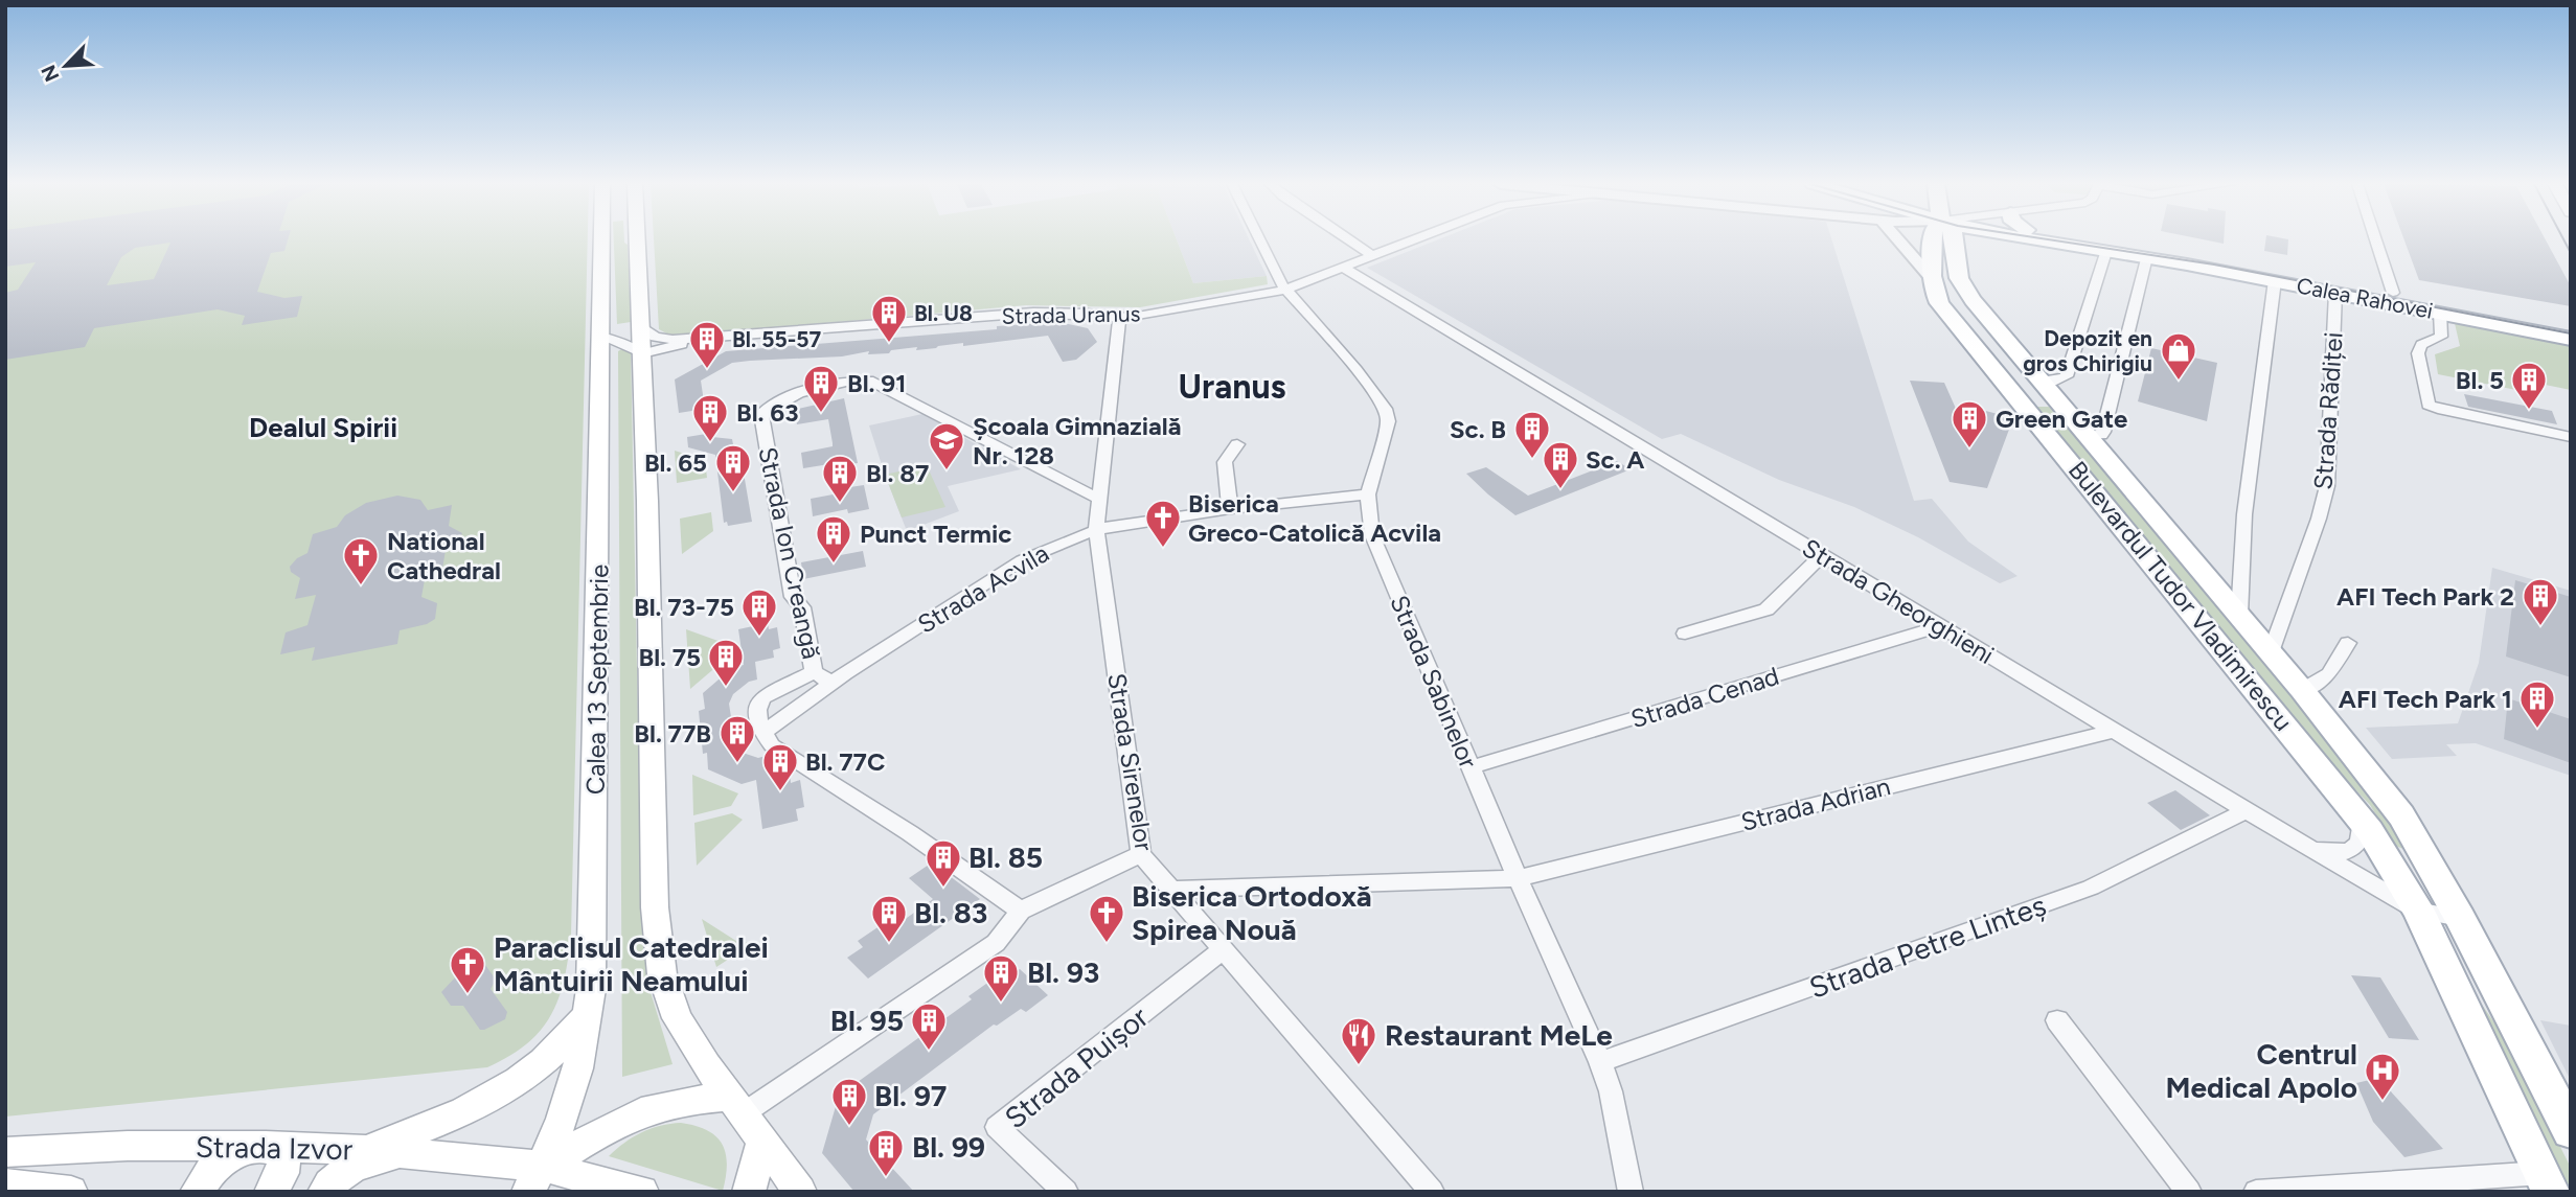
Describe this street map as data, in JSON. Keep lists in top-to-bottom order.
{
  "streets": {
    "main road": [
      "Calea Rahovei",
      "Bulevardul Tudor Vladimirescu",
      "Calea 13 Septembrie",
      "Strada Izvor"
    ],
    "street": [
      "Strada Uranus",
      "Strada Rădiței",
      "Strada Ion Creangă",
      "Strada Acvila",
      "Strada Gheorghieni",
      "Strada Sabinelor",
      "Strada Cenad",
      "Strada Sirenelor",
      "Strada Adrian",
      "Strada Petre Linteș",
      "Strada Puișor"
    ]
  },
  "crossings": [
    ["Calea Rahovei", "Strada Rădiței"],
    ["Strada Uranus", "Strada Gheorghieni"],
    ["Strada Uranus", "Calea 13 Septembrie"],
    ["Strada Uranus", "Strada Sabinelor"],
    ["Strada Uranus", "Strada Sirenelor"],
    ["Strada Rădiței", "Bulevardul Tudor Vladimirescu"],
    ["Strada Ion Creangă", "Strada Acvila"],
    ["Strada Ion Creangă", "Strada Sirenelor"],
    ["Strada Acvila", "Strada Sabinelor"],
    ["Strada Acvila", "Strada Sirenelor"],
    ["Bulevardul Tudor Vladimirescu", "Strada Gheorghieni"],
    ["Strada Gheorghieni", "Strada Cenad"],
    ["Strada Gheorghieni", "Strada Adrian"],
    ["Strada Gheorghieni", "Strada Petre Linteș"],
    ["Calea 13 Septembrie", "Strada Izvor"],
    ["Strada Sabinelor", "Strada Cenad"],
    ["Strada Sabinelor", "Strada Adrian"],
    ["Strada Sabinelor", "Strada Petre Linteș"],
    ["Strada Sirenelor", "Strada Adrian"],
    ["Strada Sirenelor", "Strada Puișor"]
  ],
  "districts": ["Uranus", "Dealul Spirii"],
  "places": {
    "building": [
      "Bl. U8",
      "Bl. 55-57",
      "Bl. 5",
      "Bl. 91",
      "Bl. 63",
      "Green Gate",
      "Sc. B",
      "Sc. A",
      "Bl. 65",
      "Bl. 87",
      "Punct Termic",
      "AFI Tech Park 2",
      "Bl. 73-75",
      "Bl. 75",
      "AFI Tech Park 1",
      "Bl. 77B",
      "Bl. 77C",
      "Bl. 85",
      "Bl. 83",
      "Bl. 93",
      "Bl. 95",
      "Bl. 97",
      "Bl. 99"
    ],
    "shop": ["Depozit en gros Chirigiu"],
    "school or university": ["Școala Gimnazială Nr. 128"],
    "church": [
      "Biserica Greco-Catolică Acvila",
      "National Cathedral",
      "Biserica Ortodoxă Spirea Nouă",
      "Paraclisul Catedralei Mântuirii Neamului"
    ],
    "restaurant": ["Restaurant MeLe"],
    "hospital": ["Centrul Medical Apolo"]
  },
  "north": "bottom left"
}
